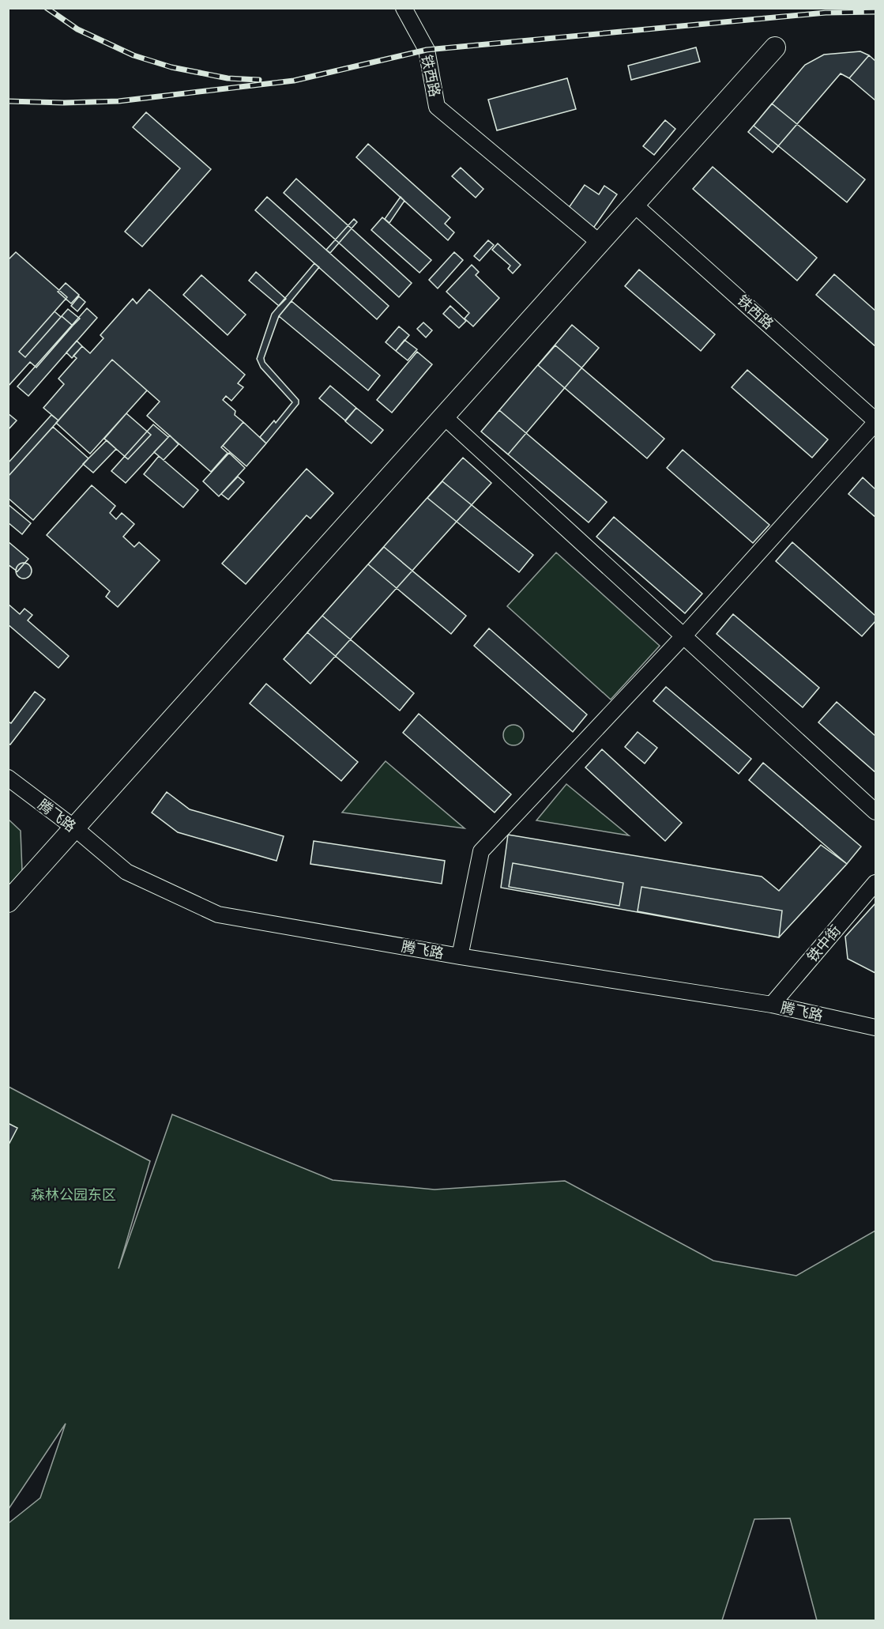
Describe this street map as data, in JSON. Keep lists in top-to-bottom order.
{
  "streets": {
    "street": ["铁西路", "腾飞路", "铁中街"]
  },
  "crossings": [
    ["腾飞路", "铁中街"]
  ],
  "parks": ["森林公园东区"]
}
